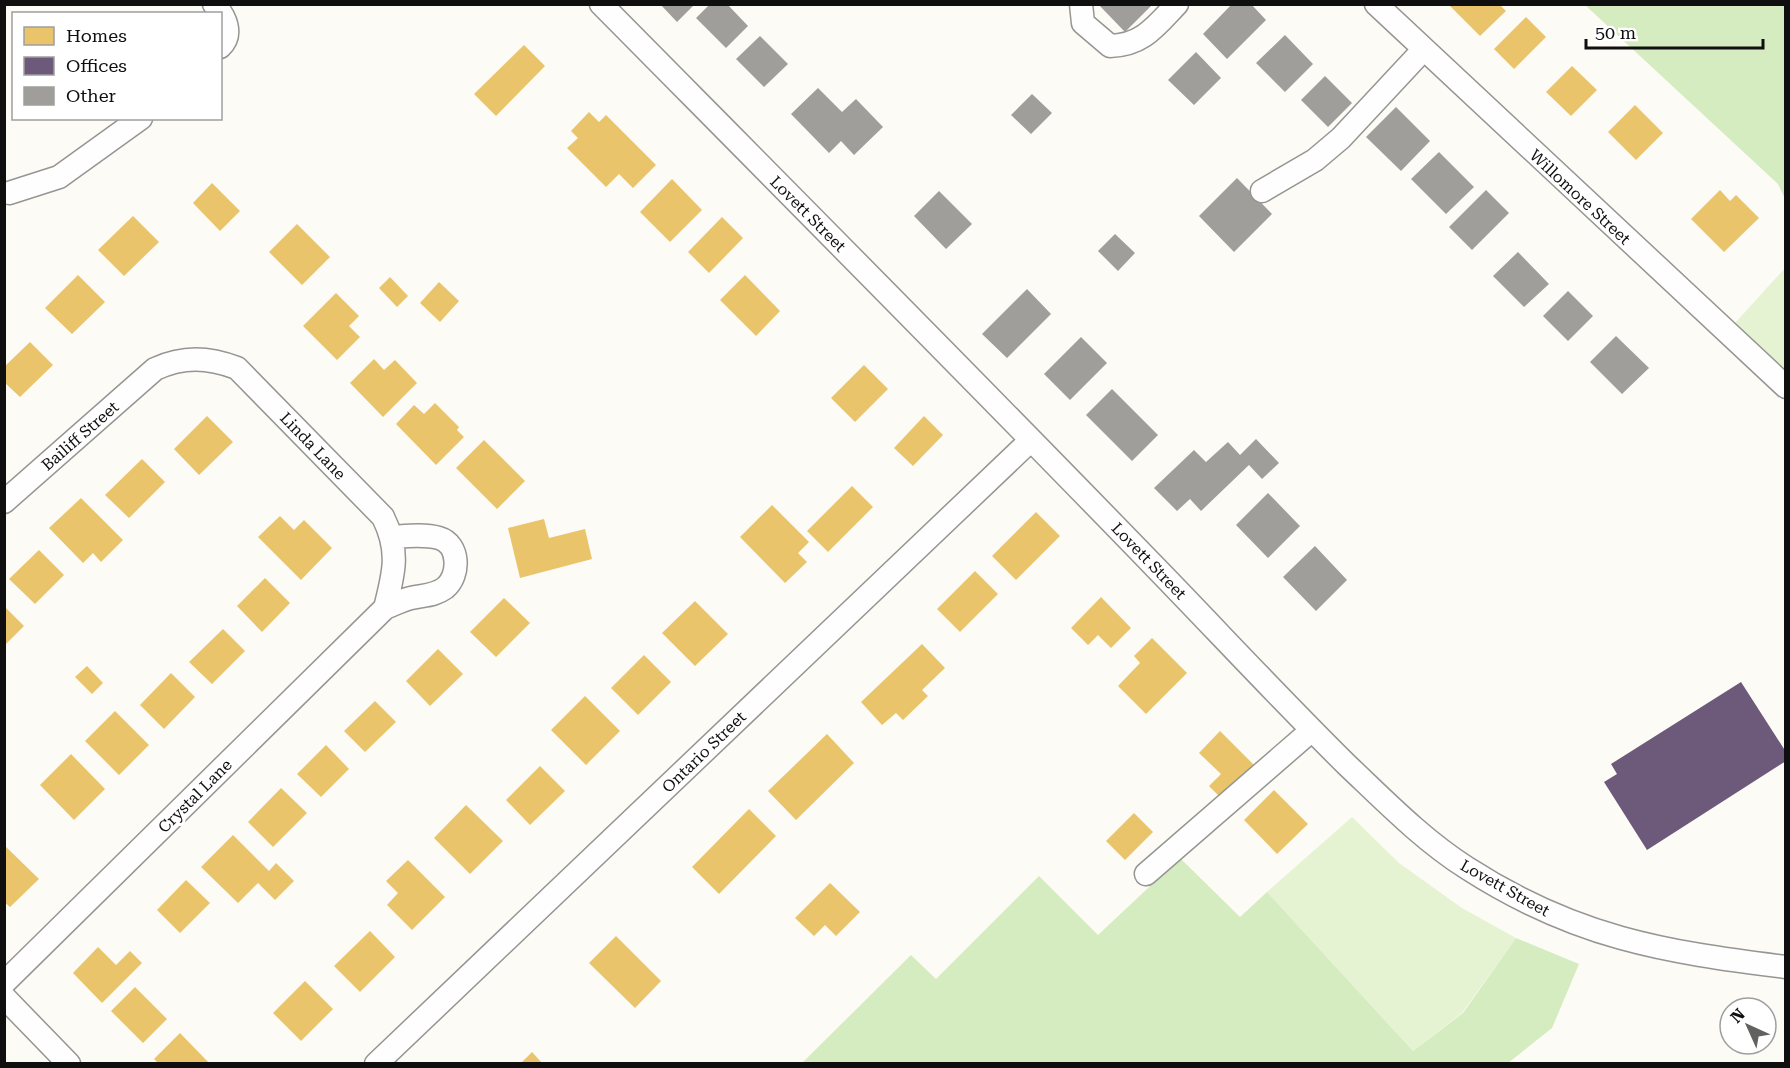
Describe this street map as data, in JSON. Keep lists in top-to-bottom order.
{
  "streets": {
    "street": [
      "Willomore Street",
      "Lovett Street",
      "Bailiff Street",
      "Linda Lane",
      "Ontario Street",
      "Crystal Lane"
    ]
  },
  "crossings": [
    ["Lovett Street", "Ontario Street"],
    ["Bailiff Street", "Linda Lane"]
  ],
  "legend": ["Homes", "Offices", "Other"],
  "scale_bar": "50 m",
  "north": "top left"
}
